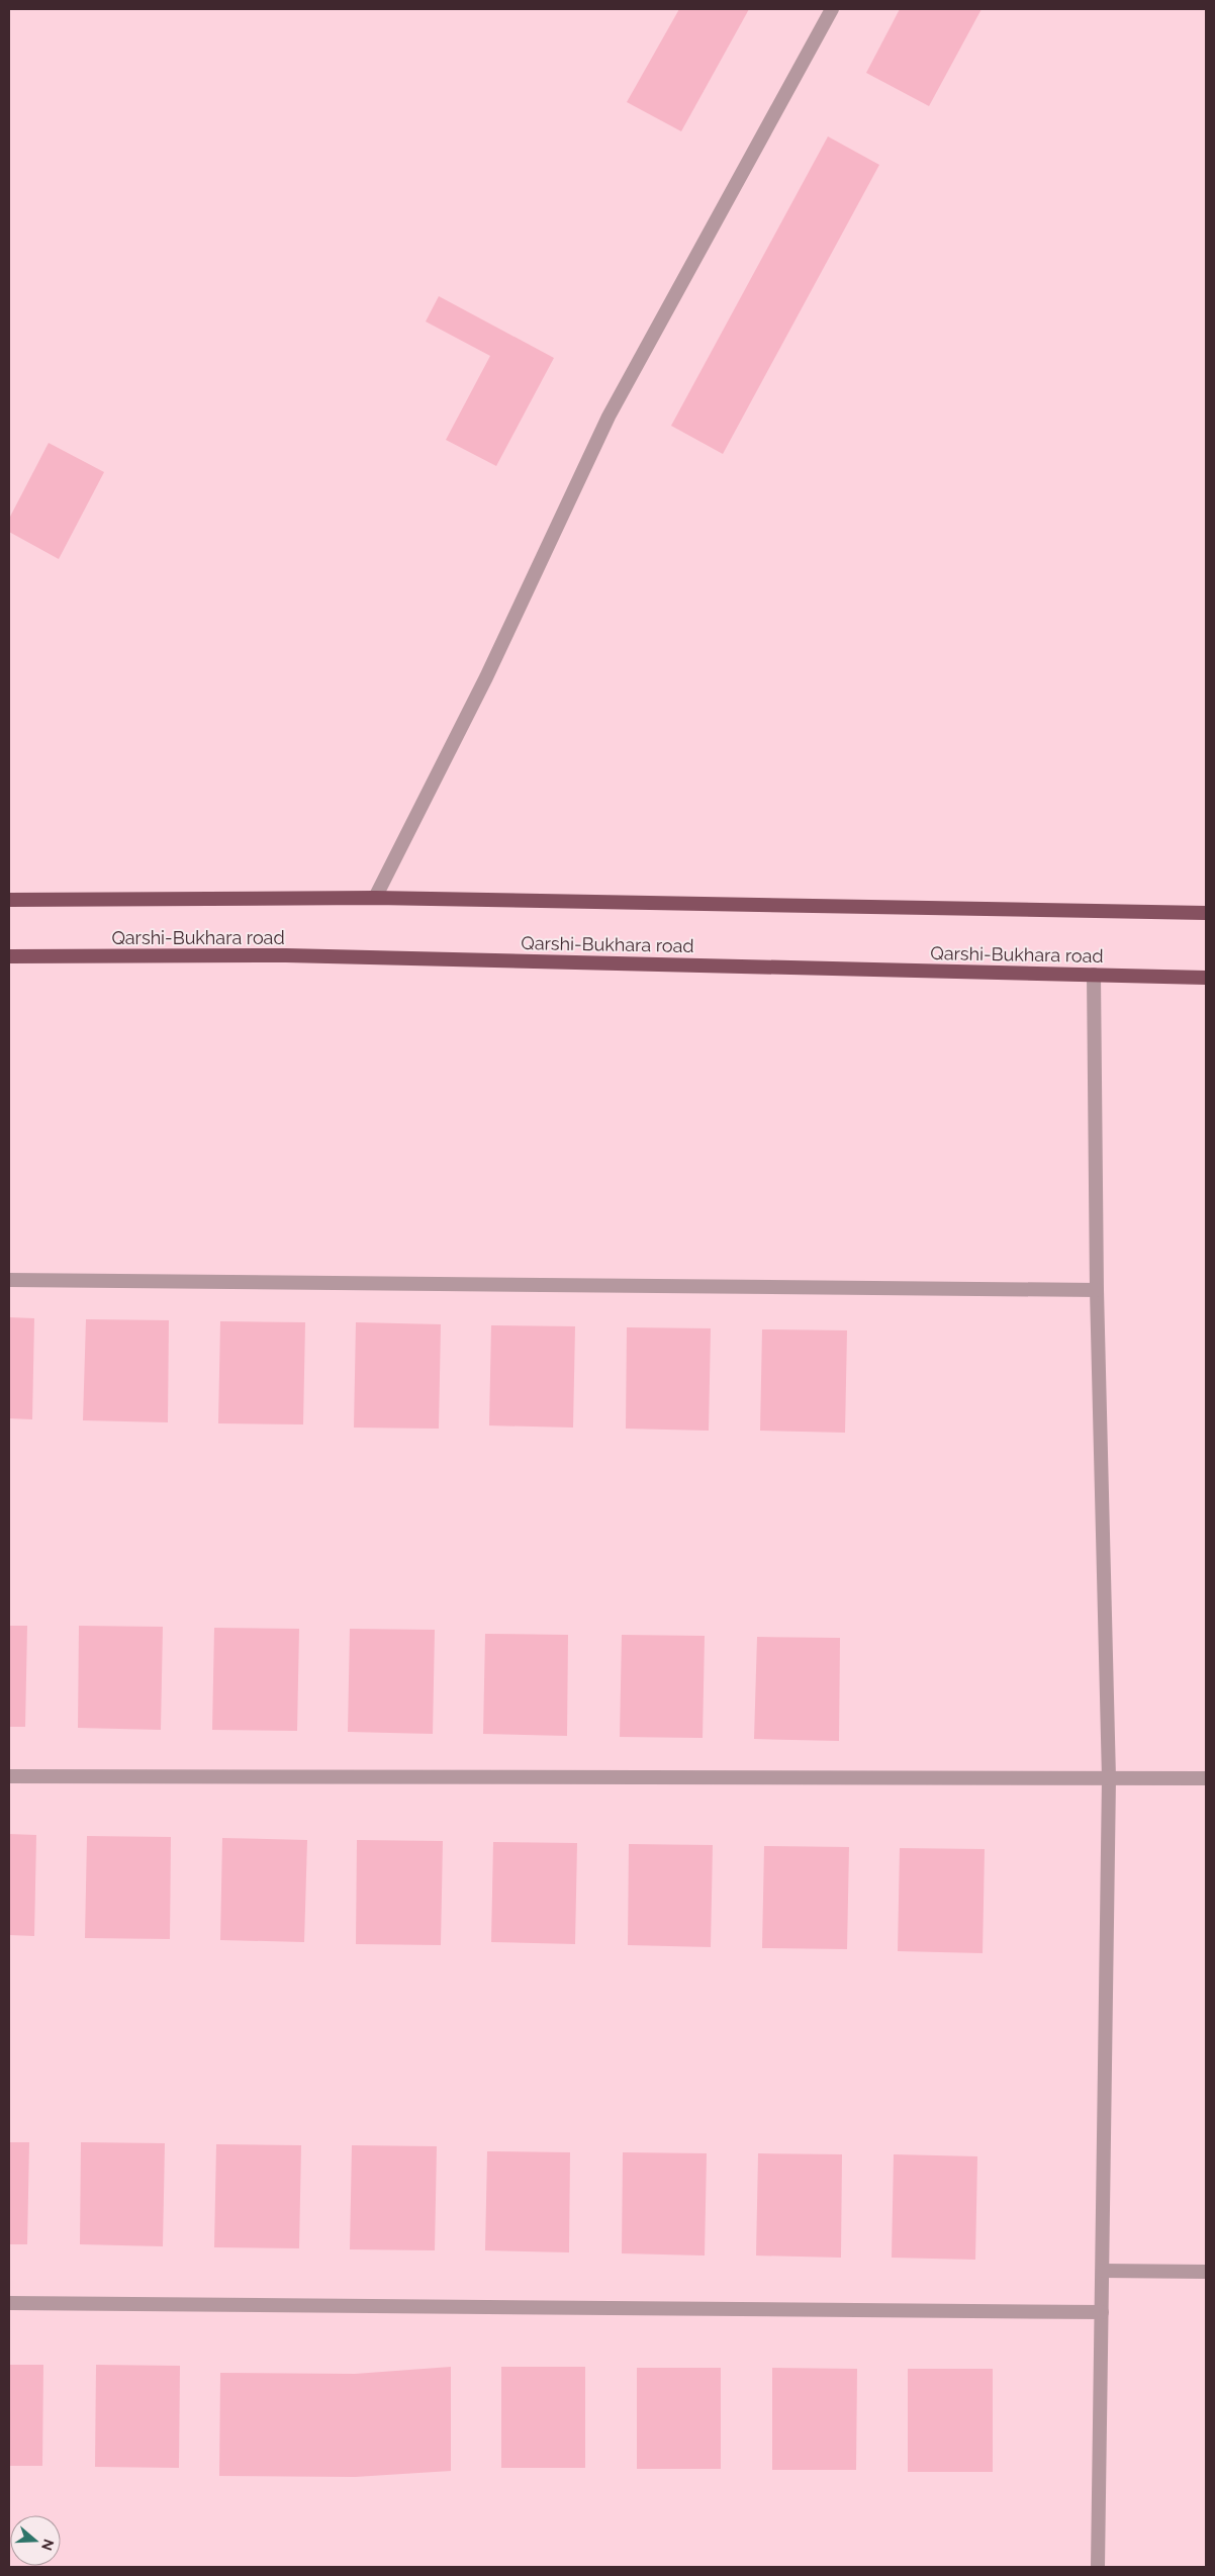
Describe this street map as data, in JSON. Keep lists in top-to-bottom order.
{
  "streets": {
    "highway": ["Qarshi-Bukhara road"]
  },
  "north": "right"
}
